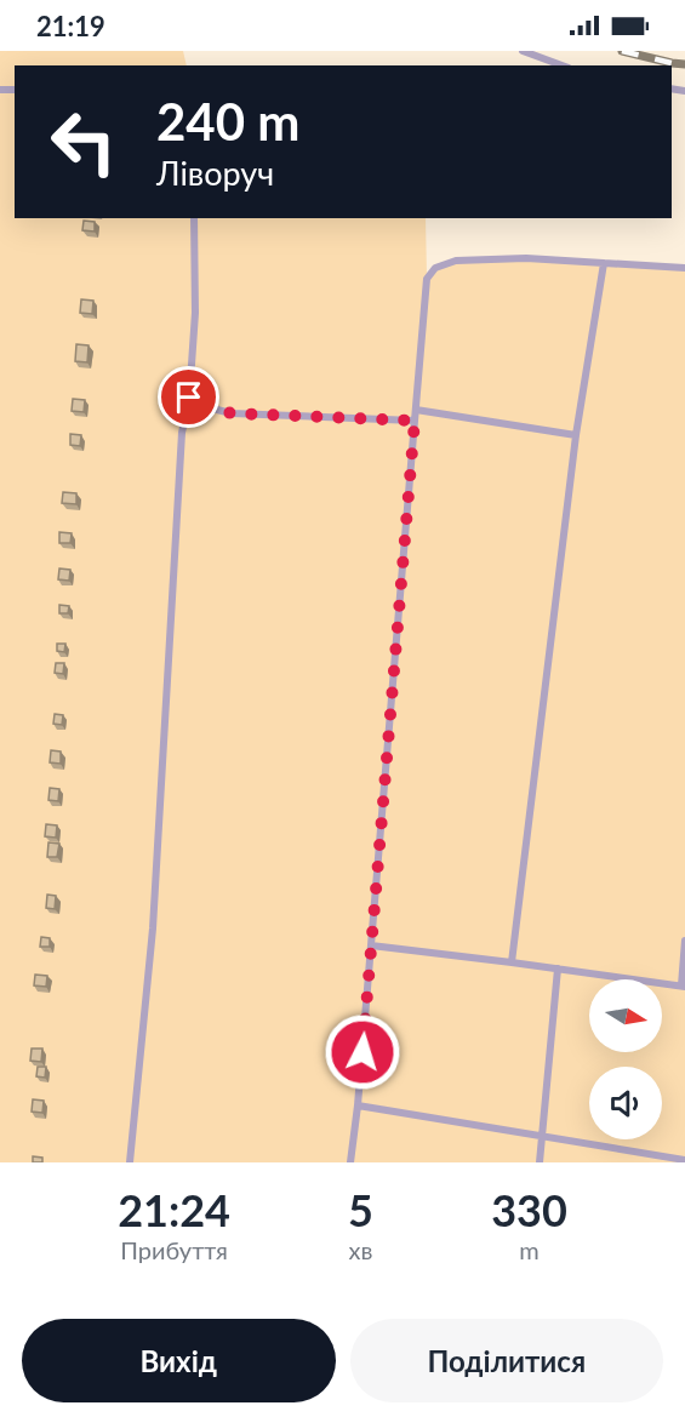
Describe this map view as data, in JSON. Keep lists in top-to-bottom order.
{
  "north": "right",
  "page": {
    "status": "21:19",
    "turn": ["240 m", "Ліворуч"],
    "eta": [
      "21:24",
      "Прибуття",
      "5",
      "хв",
      "330",
      "m"
    ],
    "buttons": ["Вихід", "Поділитися"]
  }
}
